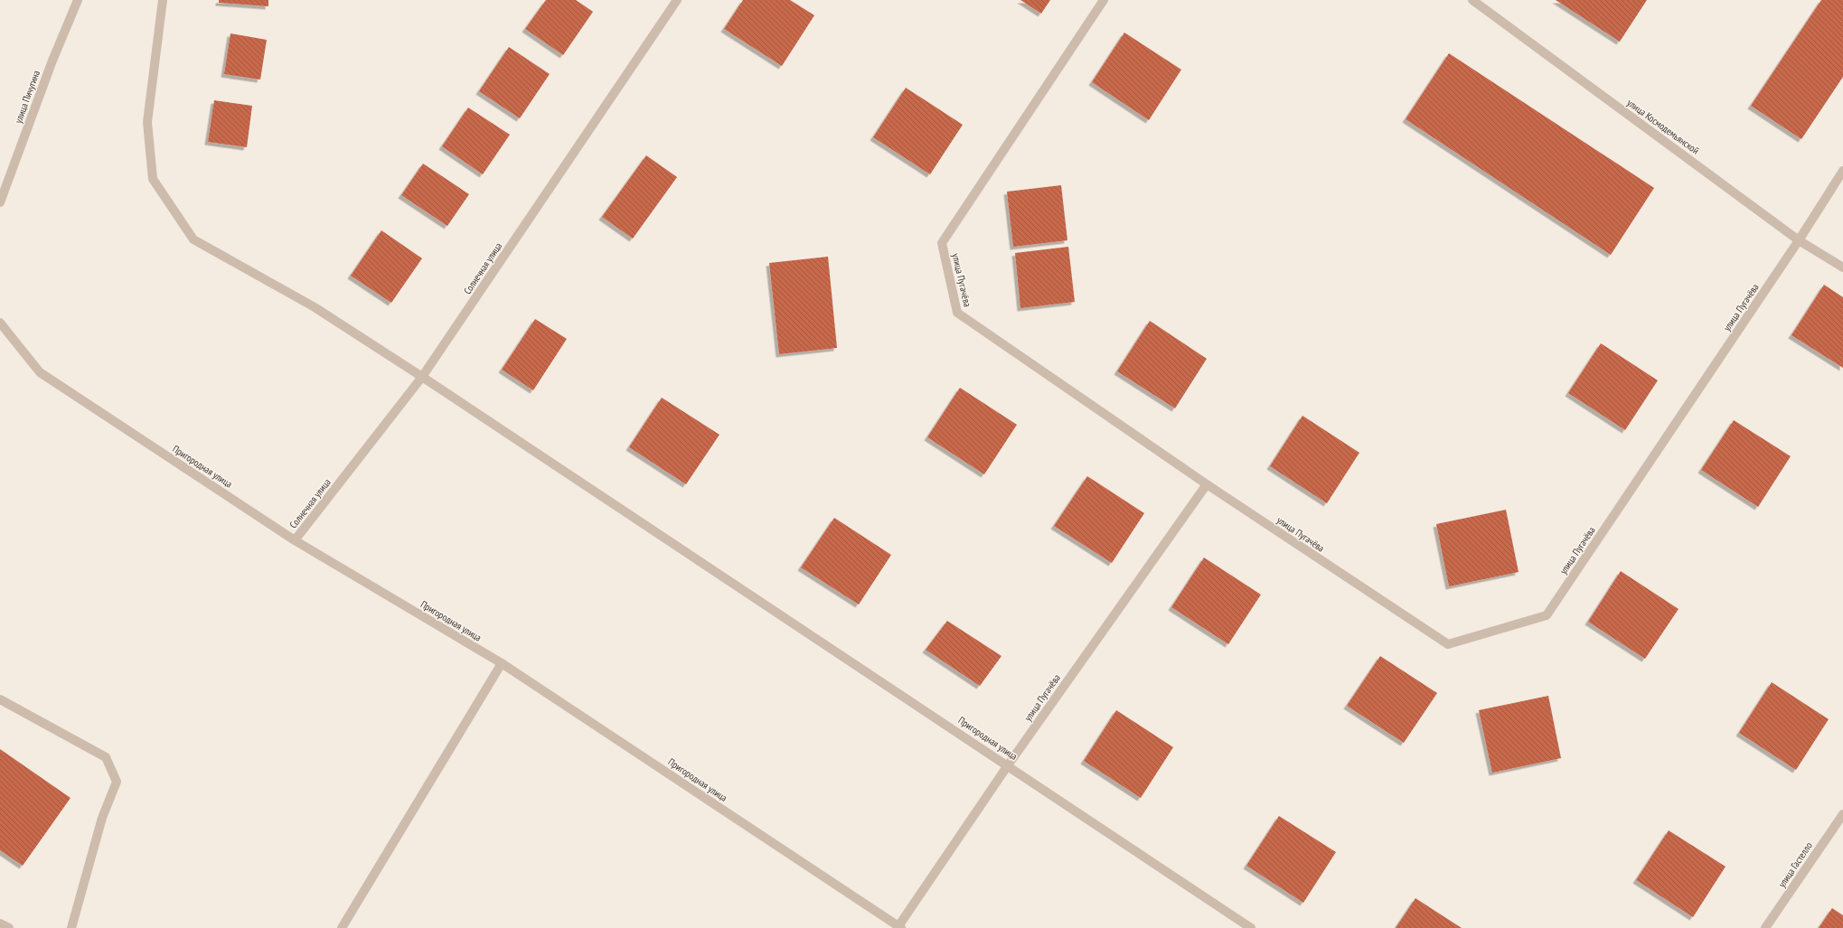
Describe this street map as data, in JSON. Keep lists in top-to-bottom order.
{
  "streets": {
    "street": [
      "улица Пичугина",
      "улица Космодемьянской",
      "Солнечная улица",
      "улица Пугачёва",
      "Пригородная улица",
      "улица Гастелло"
    ]
  },
  "crossings": [
    ["улица Космодемьянской", "улица Пугачёва"],
    ["Солнечная улица", "Пригородная улица"],
    ["улица Пугачёва", "Пригородная улица"]
  ]
}
